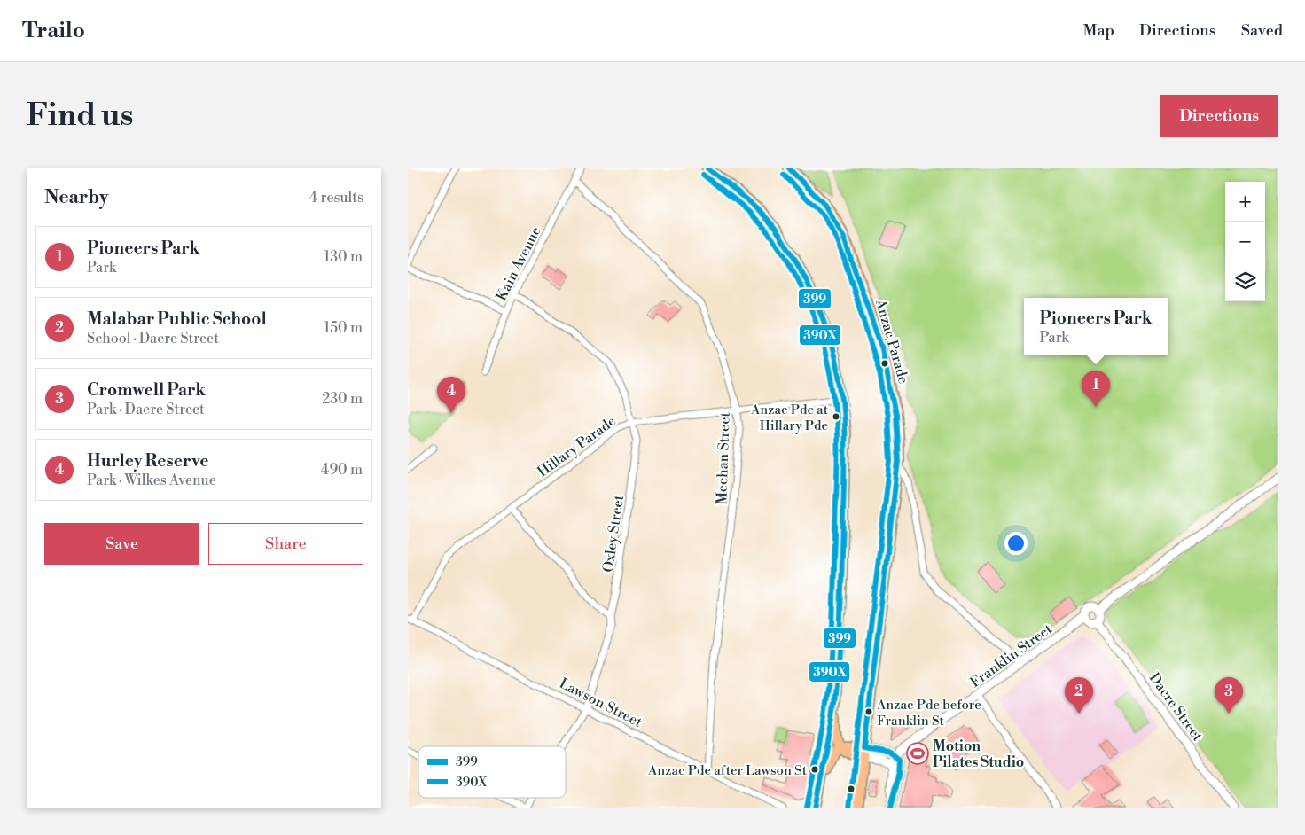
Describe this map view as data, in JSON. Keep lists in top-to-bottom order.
{
  "streets": {
    "main road": ["Anzac Parade"],
    "street": [
      "Kain Avenue",
      "Hillary Parade",
      "Meehan Street",
      "Oxley Street",
      "Franklin Street",
      "Lawson Street",
      "Dacre Street"
    ]
  },
  "crossings": [
    ["Kain Avenue", "Meehan Street"],
    ["Kain Avenue", "Oxley Street"],
    ["Hillary Parade", "Meehan Street"],
    ["Hillary Parade", "Oxley Street"],
    ["Hillary Parade", "Lawson Street"],
    ["Meehan Street", "Lawson Street"],
    ["Oxley Street", "Lawson Street"],
    ["Franklin Street", "Dacre Street"]
  ],
  "places": {
    "other": ["Anzac Pde at Hillary Pde", "Anzac Pde before Franklin St", "Anzac Pde after Lawson St"],
    "sports": ["Motion Pilates Studio"]
  },
  "lines": ["transit line 399", "transit line 390X"],
  "legend": ["399", "390X"],
  "page": {
    "header": "Trailo",
    "nav": ["Map", "Directions", "Saved"],
    "buttons": [
      "Directions",
      ["Save", "Share"]
    ],
    "title": "Find us",
    "heading": ["Nearby", "4 results"],
    "map_buttons": ["+", "−"],
    "list": [
      {
        "mark": "1",
        "name": "Pioneers Park",
        "note": "Park",
        "value": "130 m"
      },
      {
        "mark": "2",
        "name": "Malabar Public School",
        "note": "School · Dacre Street",
        "value": "150 m"
      },
      {
        "mark": "3",
        "name": "Cromwell Park",
        "note": "Park · Dacre Street",
        "value": "230 m"
      },
      {
        "mark": "4",
        "name": "Hurley Reserve",
        "note": "Park · Wilkes Avenue",
        "value": "490 m"
      }
    ],
    "popup": ["Pioneers Park", "Park"],
    "pins": [
      "1",
      "4",
      "2",
      "3"
    ]
  }
}
